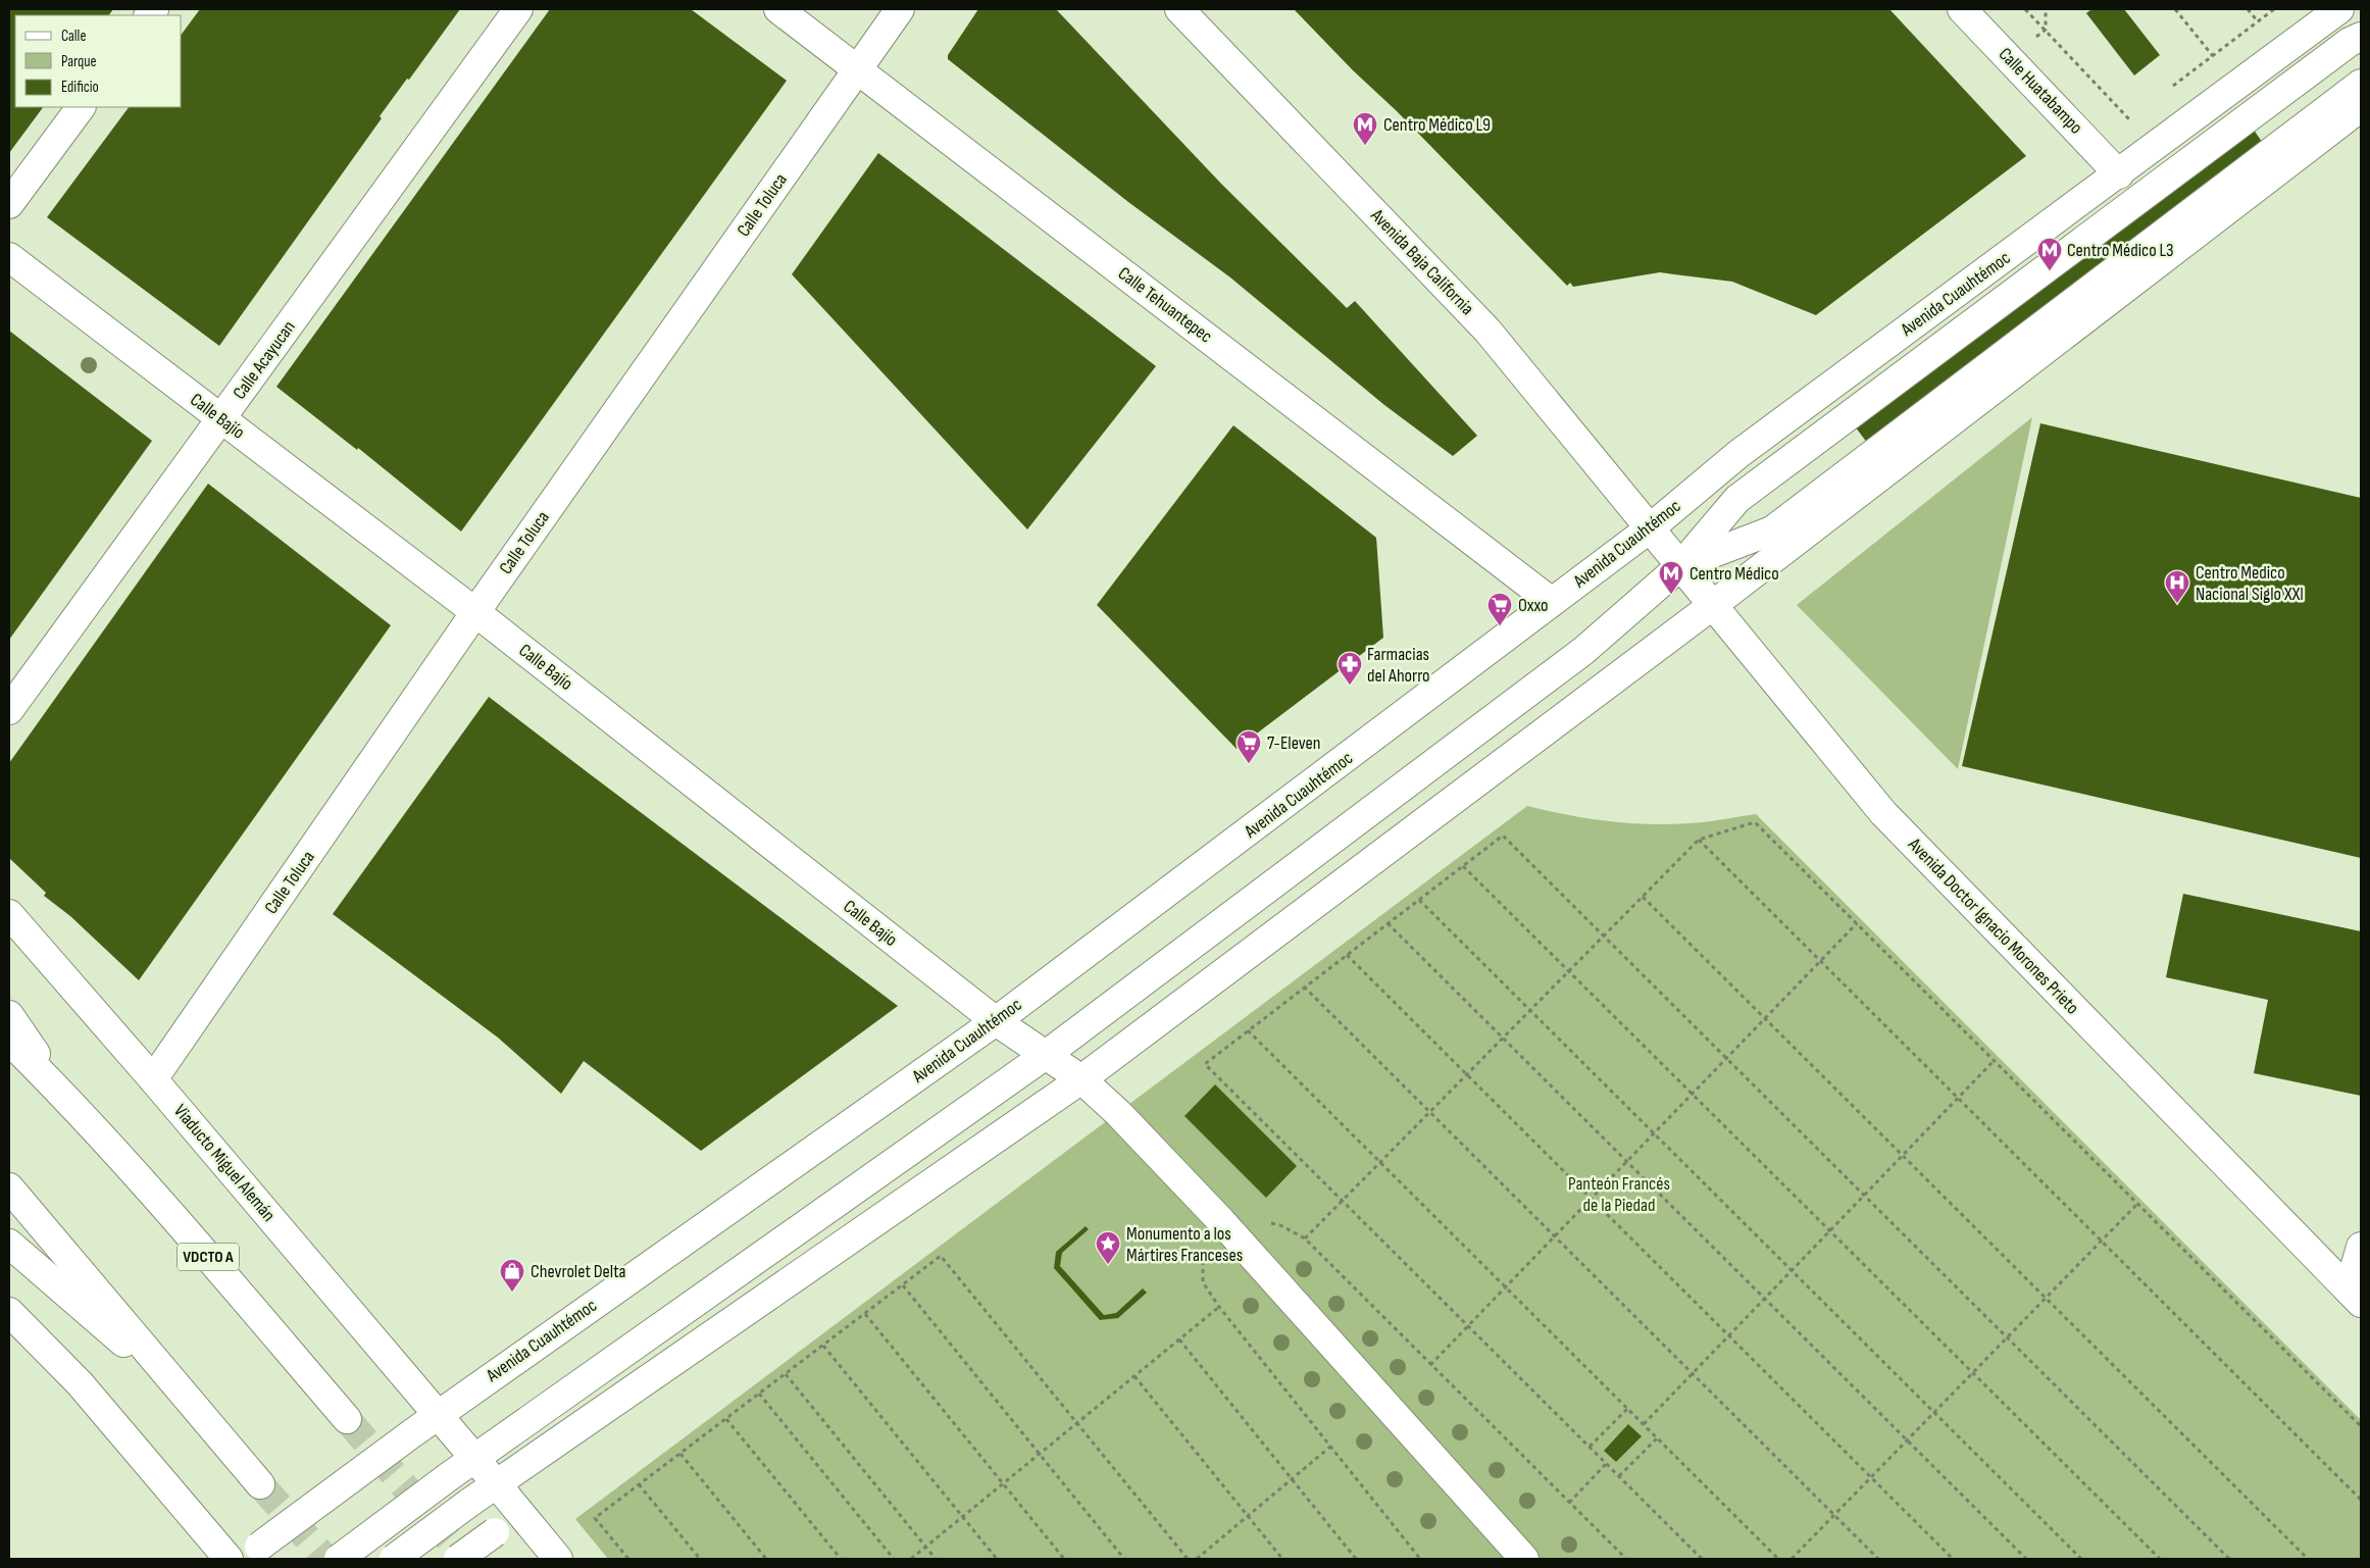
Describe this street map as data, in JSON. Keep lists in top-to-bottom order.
{
  "streets": {
    "main road": [
      "Calle Huatabampo",
      "Calle Toluca",
      "Avenida Baja California",
      "Avenida Cuauhtémoc",
      "Calle Tehuantepec",
      "Calle Acayucan",
      "Calle Bajío",
      "Avenida Doctor Ignacio Morones Prieto",
      "Viaducto Miguel Alemán",
      "VDCTO A"
    ]
  },
  "crossings": [
    ["Calle Huatabampo", "Avenida Cuauhtémoc"],
    ["Calle Toluca", "Calle Tehuantepec"],
    ["Calle Toluca", "Calle Bajío"],
    ["Calle Toluca", "Viaducto Miguel Alemán"],
    ["Avenida Baja California", "Avenida Cuauhtémoc"],
    ["Avenida Baja California", "Avenida Doctor Ignacio Morones Prieto"],
    ["Avenida Cuauhtémoc", "Calle Tehuantepec"],
    ["Avenida Cuauhtémoc", "Calle Bajío"],
    ["Avenida Cuauhtémoc", "Avenida Doctor Ignacio Morones Prieto"],
    ["Avenida Cuauhtémoc", "Viaducto Miguel Alemán"],
    ["Calle Acayucan", "Calle Bajío"]
  ],
  "parks": ["Panteón Francés de la Piedad"],
  "places": {
    "metro station": ["Centro Médico L9", "Centro Médico L3", "Centro Médico"],
    "hospital": ["Centro Medico Nacional Siglo XXI"],
    "supermarket": ["Oxxo", "7-Eleven"],
    "pharmacy": ["Farmacias del Ahorro"],
    "place": ["Monumento a los Mártires Franceses"],
    "shop": ["Chevrolet Delta"]
  },
  "legend": ["Calle", "Parque", "Edificio"]
}
